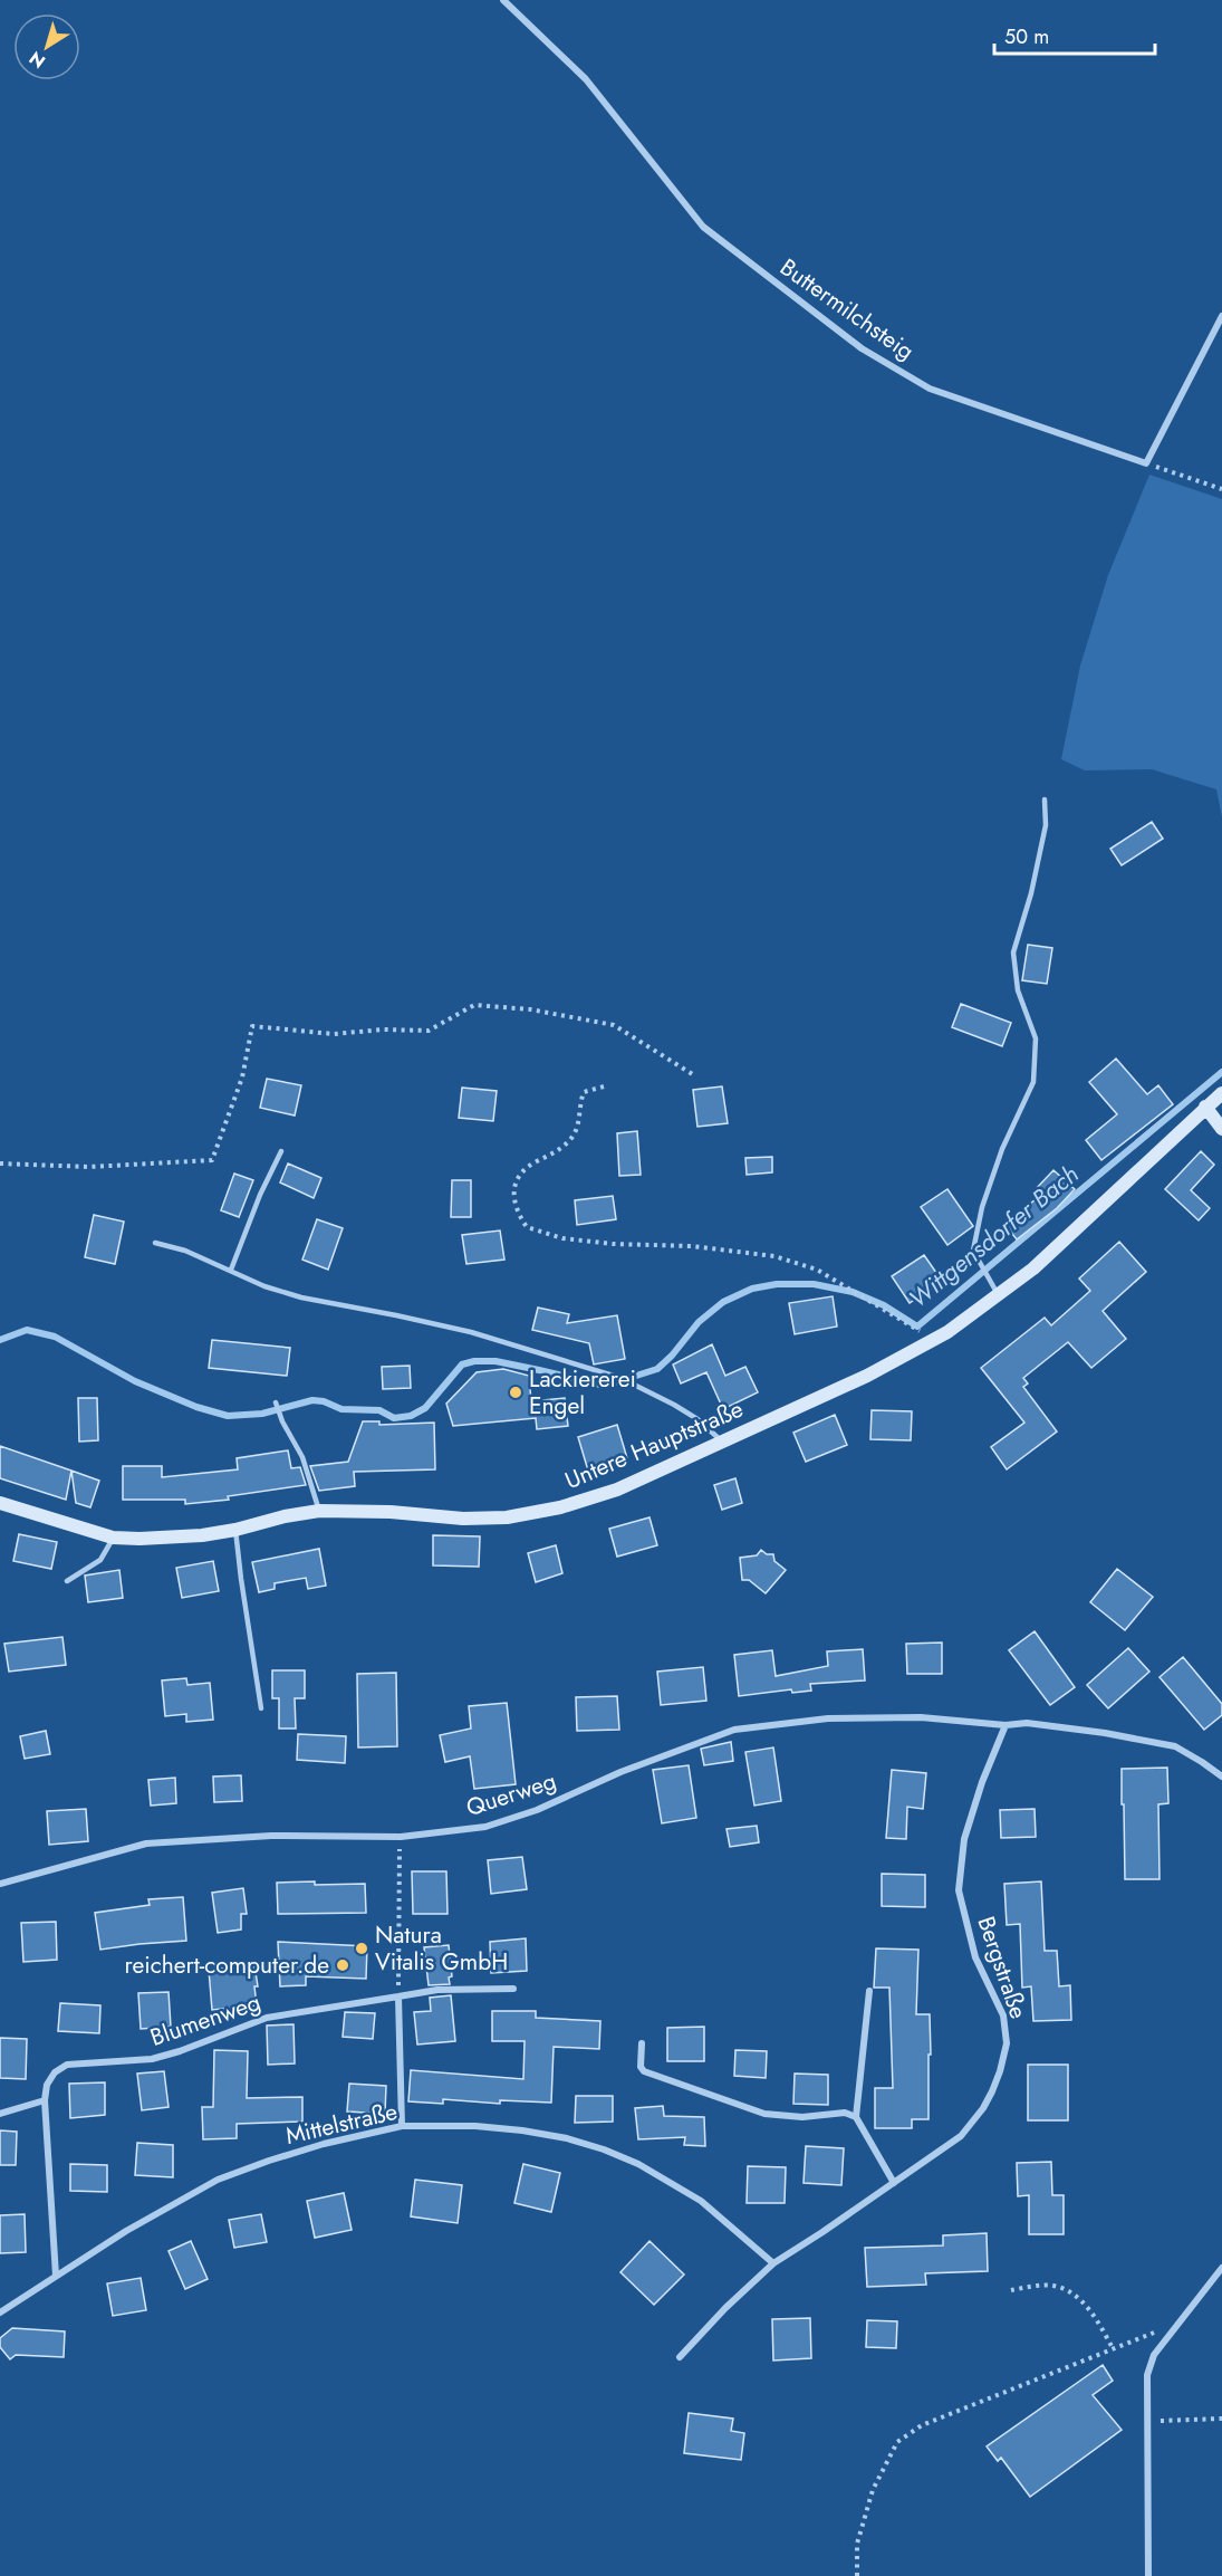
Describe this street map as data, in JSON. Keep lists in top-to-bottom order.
{
  "streets": {
    "street": [
      "Buttermilchsteig",
      "Untere Hauptstraße",
      "Querweg",
      "Bergstraße",
      "Blumenweg",
      "Mittelstraße"
    ]
  },
  "crossings": [
    ["Querweg", "Bergstraße"],
    ["Bergstraße", "Mittelstraße"],
    ["Blumenweg", "Mittelstraße"]
  ],
  "water": ["Wittgensdorfer Bach"],
  "places": ["Lackiererei Engel", "Natura Vitalis GmbH", "reichert-computer.de"],
  "scale_bar": "50 m",
  "north": "bottom left"
}
